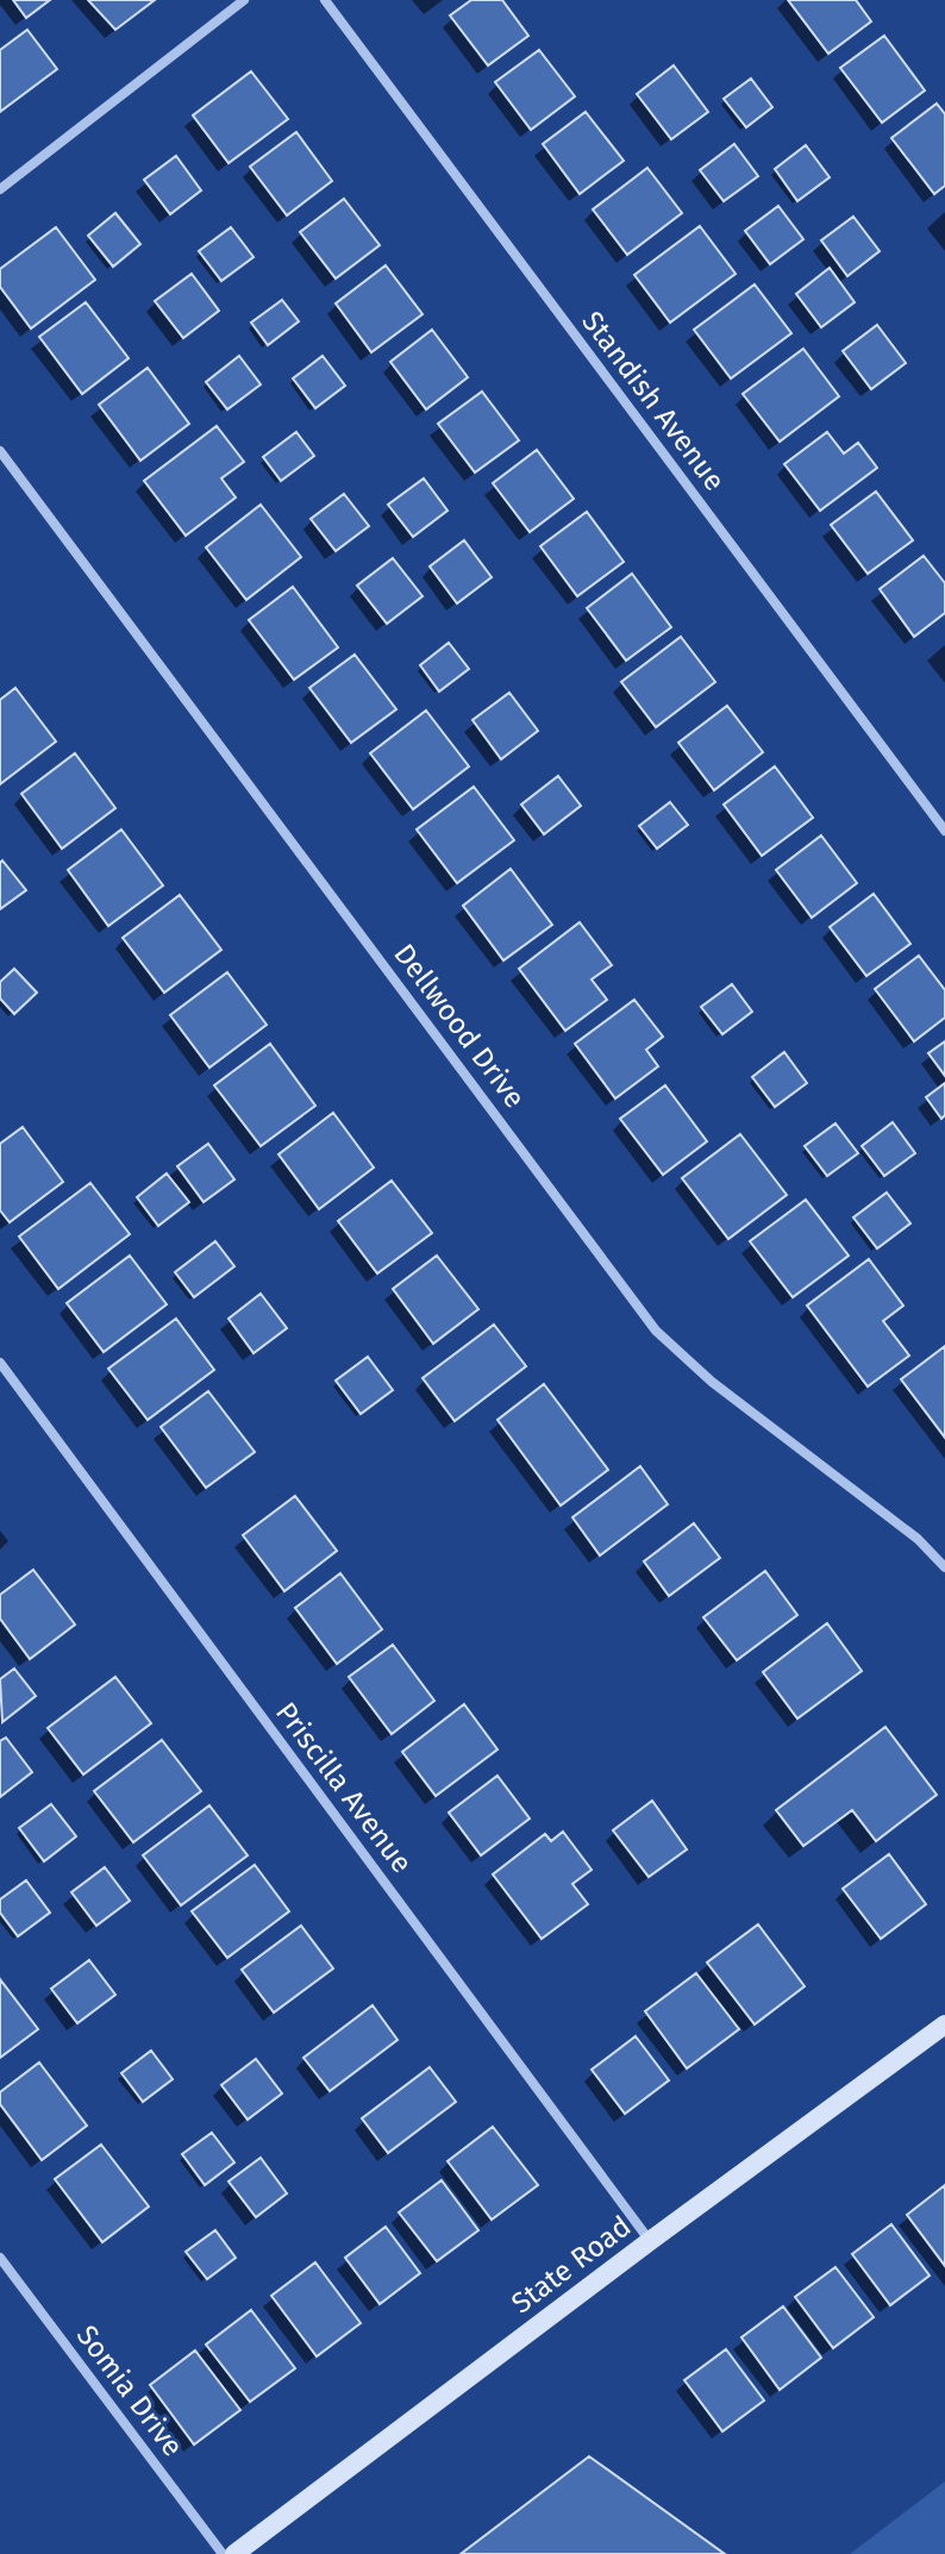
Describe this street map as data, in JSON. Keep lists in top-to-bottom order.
{
  "streets": {
    "main road": ["State Road"],
    "street": [
      "Standish Avenue",
      "Dellwood Drive",
      "Priscilla Avenue",
      "Somia Drive"
    ]
  },
  "crossings": [
    ["Priscilla Avenue", "State Road"]
  ]
}
